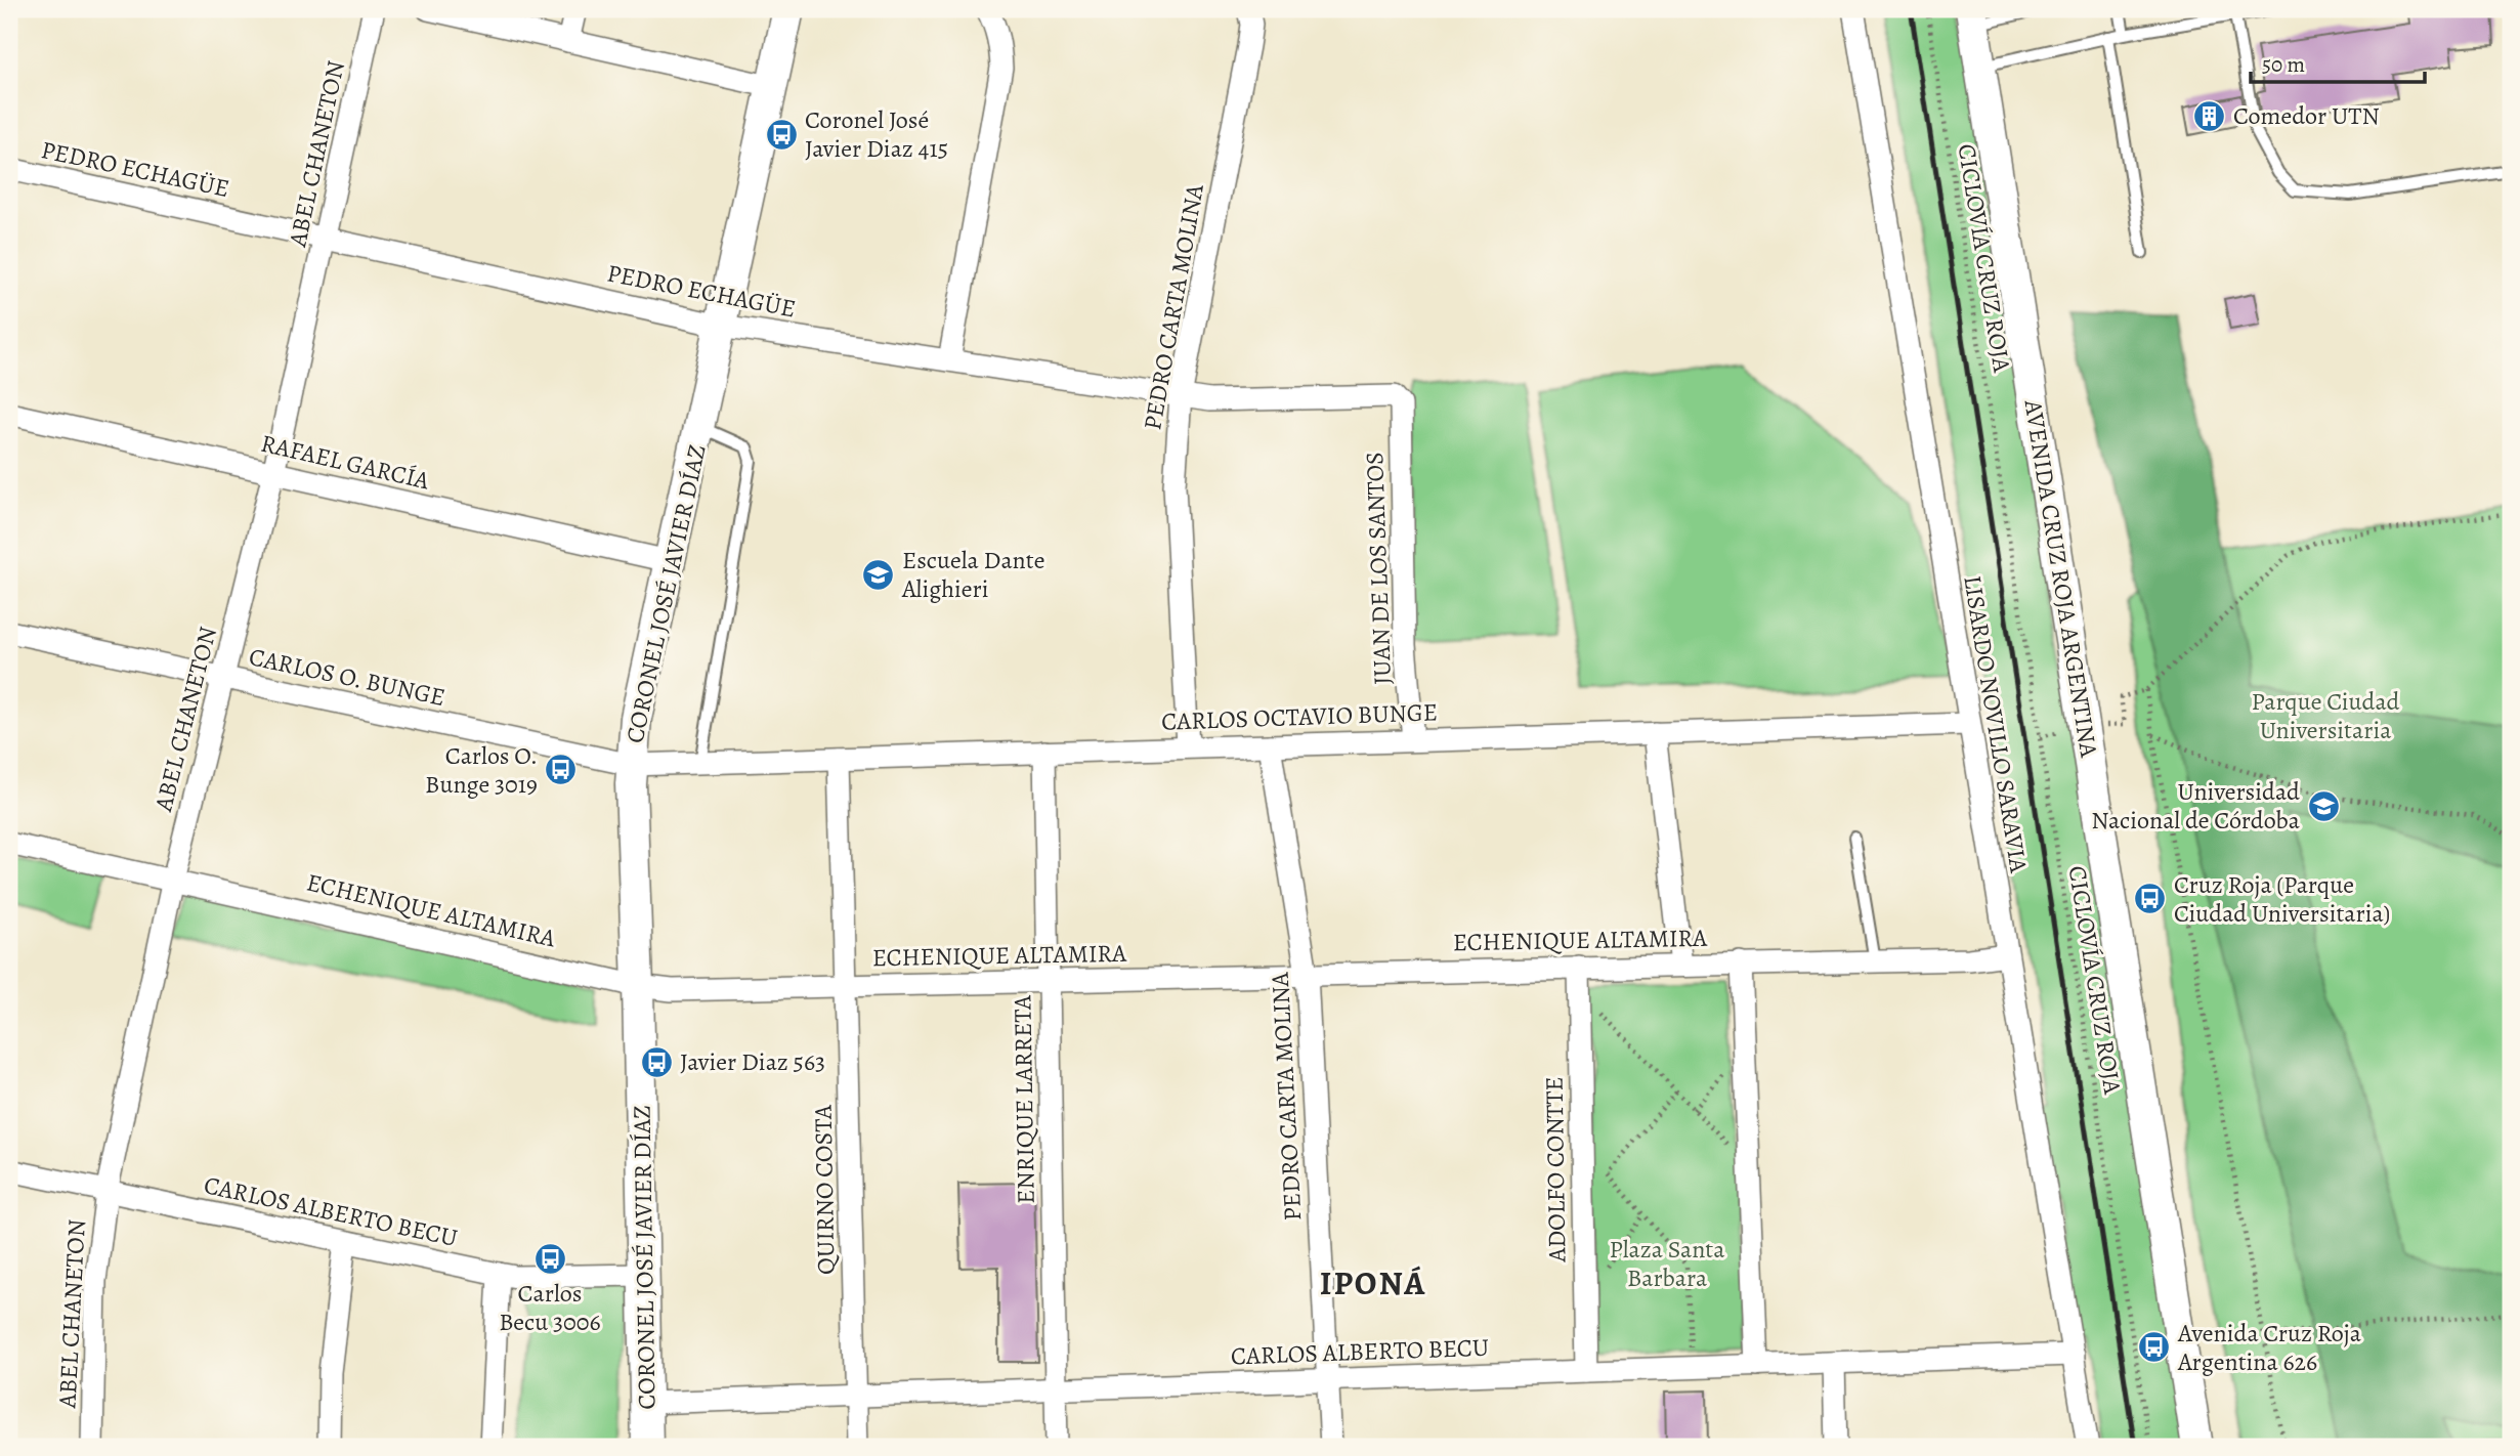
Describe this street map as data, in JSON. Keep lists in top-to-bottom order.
{
  "streets": {
    "main road": ["AVENIDA CRUZ ROJA ARGENTINA", "CORONEL JOSÉ JAVIER DÍAZ"],
    "street": [
      "ABEL CHANETON",
      "PEDRO ECHAGÜE",
      "PEDRO CARTA MOLINA",
      "RAFAEL GARCÍA",
      "JUAN DE LOS SANTOS",
      "CARLOS O. BUNGE",
      "CARLOS OCTAVIO BUNGE",
      "LISARDO NOVILLO SARAVIA",
      "ECHENIQUE ALTAMIRA",
      "ENRIQUE LARRETA",
      "ADOLFO CONTTE",
      "QUIRNO COSTA",
      "CARLOS ALBERTO BECU"
    ],
    "path": ["CICLOVÍA CRUZ ROJA"]
  },
  "crossings": [
    ["ABEL CHANETON", "PEDRO ECHAGÜE"],
    ["ABEL CHANETON", "RAFAEL GARCÍA"],
    ["ABEL CHANETON", "CARLOS O. BUNGE"],
    ["ABEL CHANETON", "ECHENIQUE ALTAMIRA"],
    ["ABEL CHANETON", "CARLOS ALBERTO BECU"],
    ["PEDRO ECHAGÜE", "PEDRO CARTA MOLINA"],
    ["PEDRO ECHAGÜE", "JUAN DE LOS SANTOS"],
    ["PEDRO ECHAGÜE", "CORONEL JOSÉ JAVIER DÍAZ"],
    ["PEDRO CARTA MOLINA", "CARLOS OCTAVIO BUNGE"],
    ["PEDRO CARTA MOLINA", "ECHENIQUE ALTAMIRA"],
    ["PEDRO CARTA MOLINA", "CARLOS ALBERTO BECU"],
    ["RAFAEL GARCÍA", "CORONEL JOSÉ JAVIER DÍAZ"],
    ["JUAN DE LOS SANTOS", "CARLOS OCTAVIO BUNGE"],
    ["CORONEL JOSÉ JAVIER DÍAZ", "CARLOS O. BUNGE"],
    ["CORONEL JOSÉ JAVIER DÍAZ", "CARLOS OCTAVIO BUNGE"],
    ["CORONEL JOSÉ JAVIER DÍAZ", "ECHENIQUE ALTAMIRA"],
    ["CORONEL JOSÉ JAVIER DÍAZ", "CARLOS ALBERTO BECU"],
    ["CARLOS O. BUNGE", "CARLOS OCTAVIO BUNGE"],
    ["CARLOS OCTAVIO BUNGE", "LISARDO NOVILLO SARAVIA"],
    ["CARLOS OCTAVIO BUNGE", "ENRIQUE LARRETA"],
    ["CARLOS OCTAVIO BUNGE", "QUIRNO COSTA"],
    ["LISARDO NOVILLO SARAVIA", "ECHENIQUE ALTAMIRA"],
    ["LISARDO NOVILLO SARAVIA", "CARLOS ALBERTO BECU"],
    ["ECHENIQUE ALTAMIRA", "ENRIQUE LARRETA"],
    ["ECHENIQUE ALTAMIRA", "ADOLFO CONTTE"],
    ["ECHENIQUE ALTAMIRA", "QUIRNO COSTA"],
    ["ENRIQUE LARRETA", "CARLOS ALBERTO BECU"],
    ["ADOLFO CONTTE", "CARLOS ALBERTO BECU"],
    ["QUIRNO COSTA", "CARLOS ALBERTO BECU"]
  ],
  "districts": ["IPONÁ"],
  "parks": ["Parque Ciudad Universitaria", "Plaza Santa Barbara"],
  "places": {
    "building": ["Comedor UTN"],
    "bus stop": [
      "Coronel José Javier Diaz 415",
      "Carlos O. Bunge 3019",
      "Cruz Roja (Parque Ciudad Universitaria)",
      "Javier Diaz 563",
      "Carlos Becu 3006",
      "Avenida Cruz Roja Argentina 626"
    ],
    "school or university": ["Escuela Dante Alighieri", "Universidad Nacional de Córdoba"]
  },
  "scale_bar": "50 m"
}
